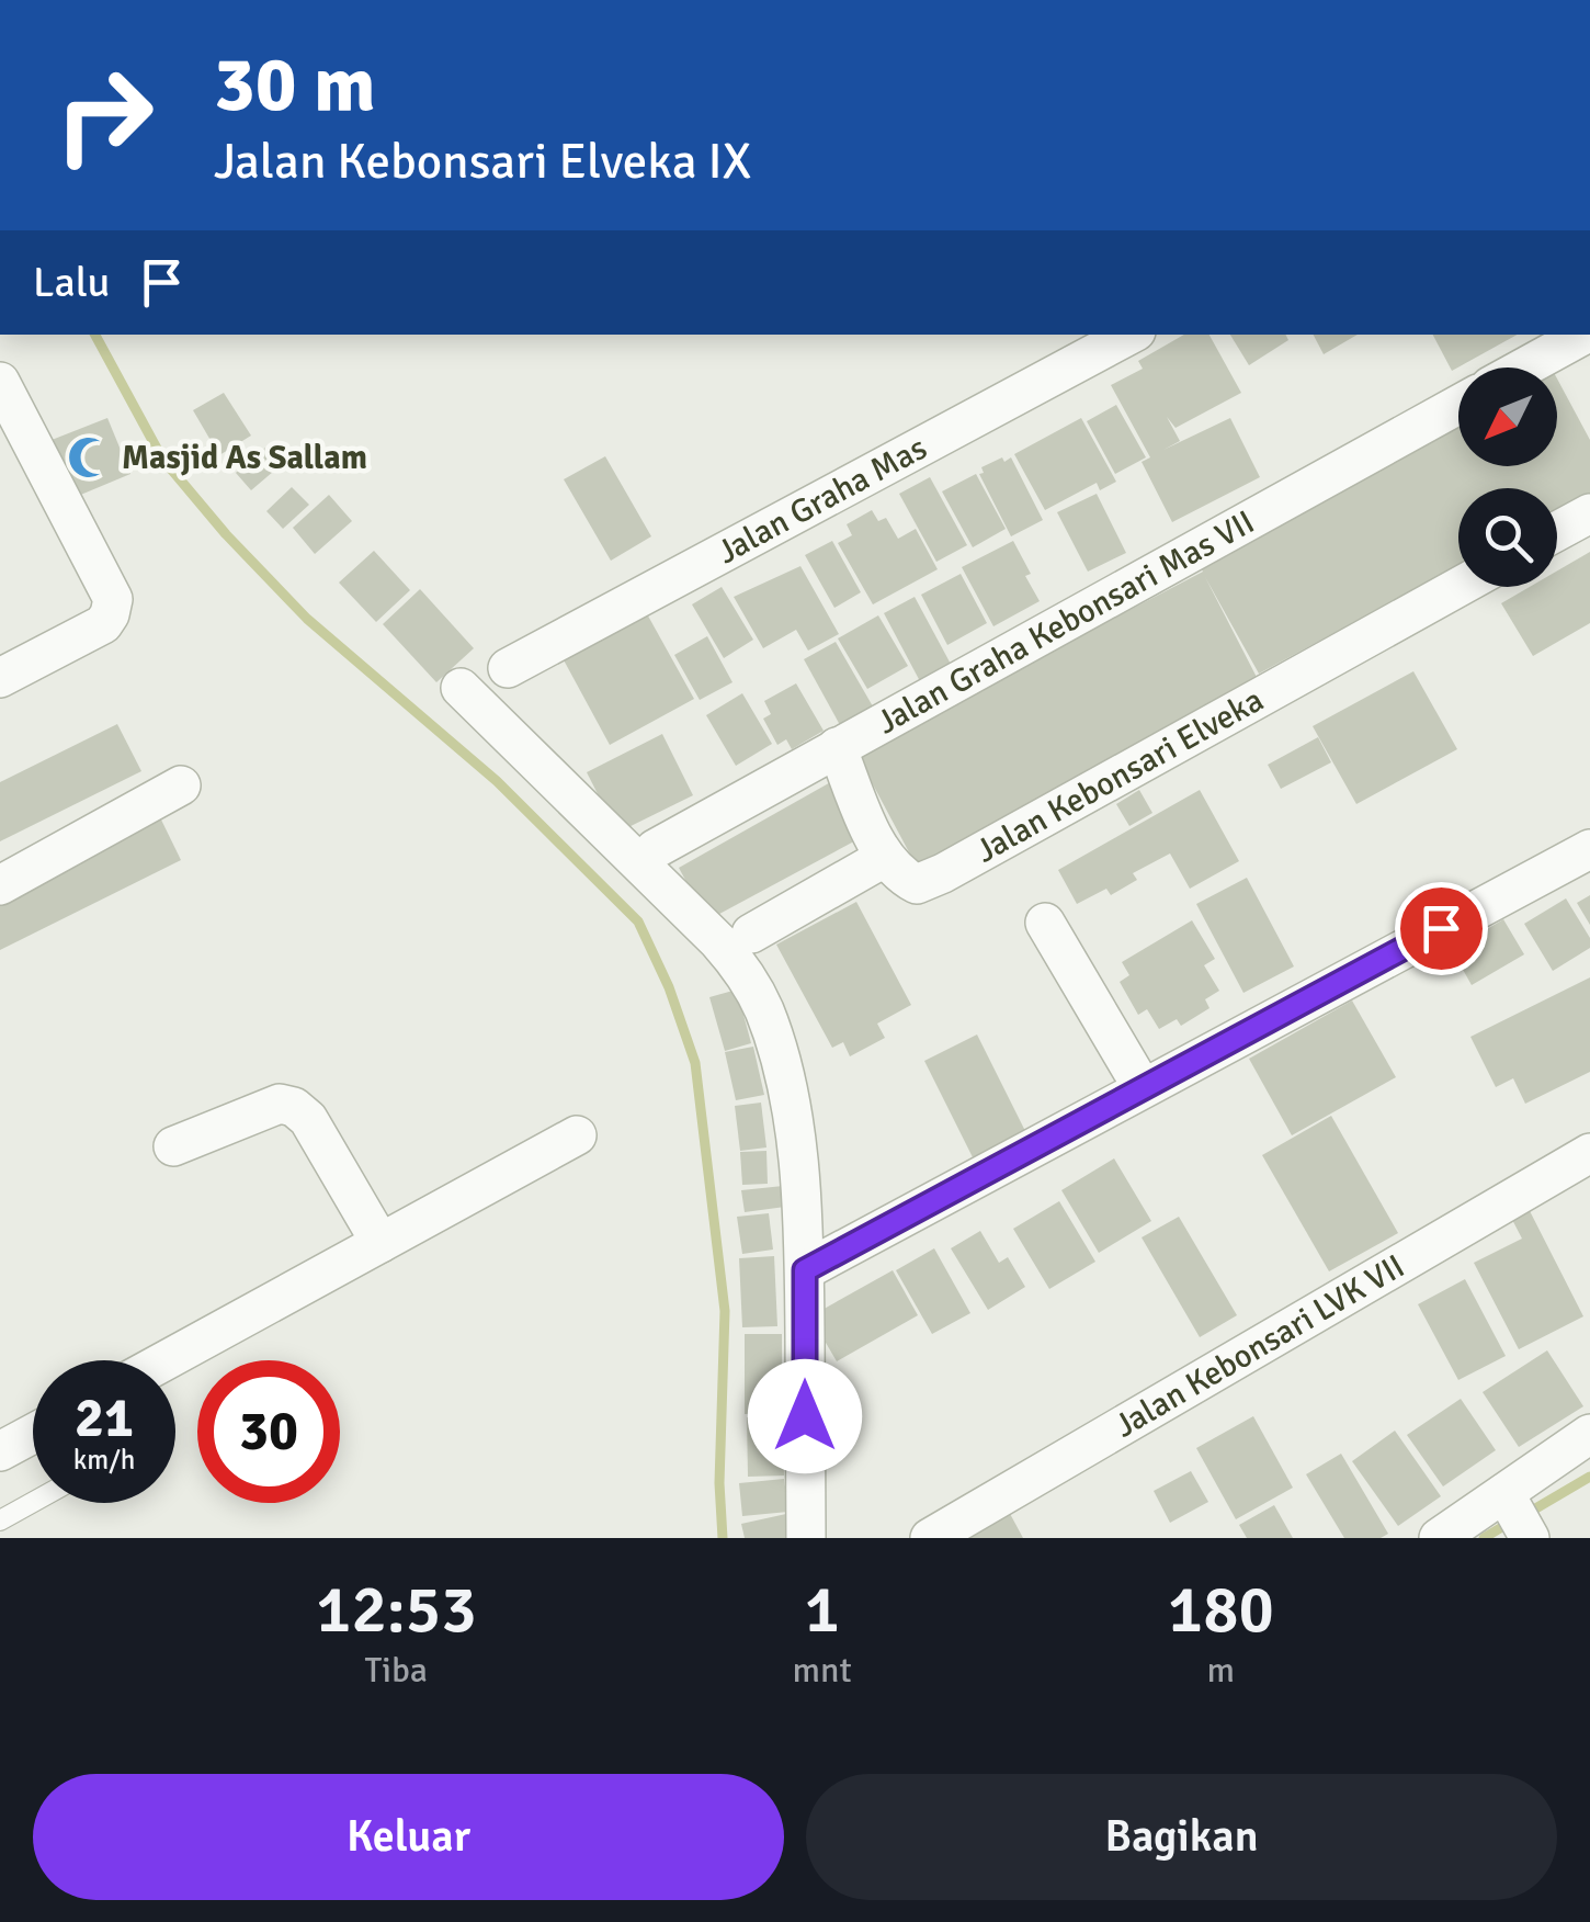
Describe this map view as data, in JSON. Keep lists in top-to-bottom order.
{
  "streets": {
    "street": [
      "Jalan Graha Mas",
      "Jalan Graha Kebonsari Mas VII",
      "Jalan Kebonsari Elveka",
      "Jalan Kebonsari LVK VII"
    ]
  },
  "places": {
    "mosque": ["Masjid As Sallam"]
  },
  "north": "bottom left",
  "page": {
    "turn": ["30 m", "Jalan Kebonsari Elveka IX"],
    "then": "Lalu",
    "speed": "21 km/h",
    "limit": "30",
    "eta": [
      "12:53",
      "Tiba",
      "1",
      "mnt",
      "180",
      "m"
    ],
    "buttons": ["Keluar", "Bagikan"]
  }
}
